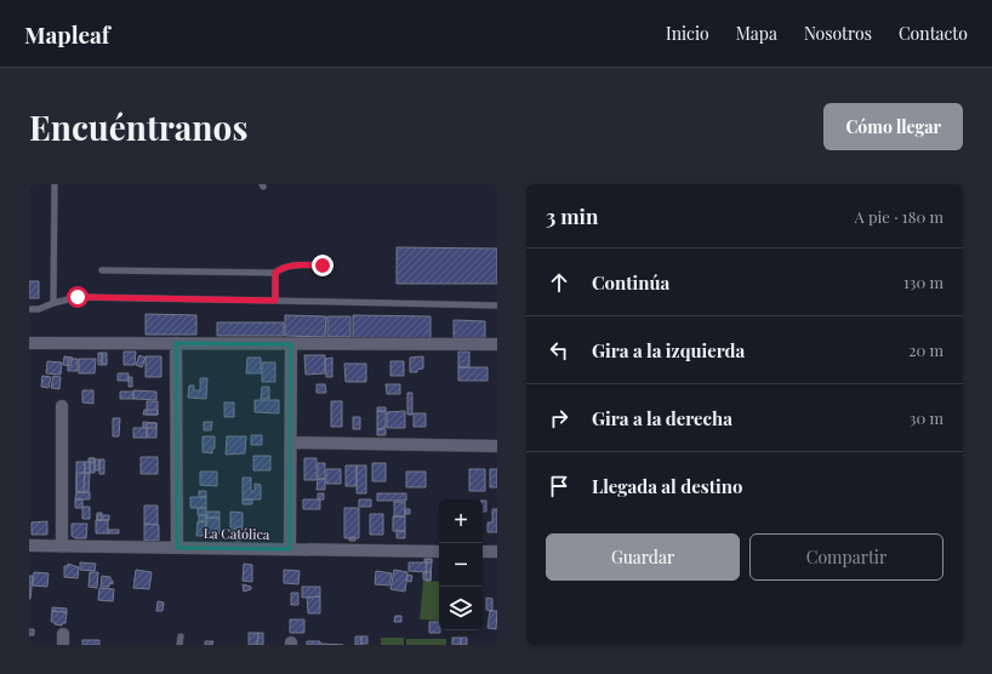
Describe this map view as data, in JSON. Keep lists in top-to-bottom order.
{
  "streets": {
    "street": ["La Católica"]
  },
  "page": {
    "header": "Mapleaf",
    "nav": [
      "Inicio",
      "Mapa",
      "Nosotros",
      "Contacto"
    ],
    "buttons": [
      "Cómo llegar",
      ["Guardar", "Compartir"]
    ],
    "title": "Encuéntranos",
    "heading": ["3 min", "A pie · 180 m"],
    "list": [
      ["Continúa", "130 m"],
      ["Gira a la izquierda", "20 m"],
      ["Gira a la derecha", "30 m"],
      "Llegada al destino"
    ],
    "map_buttons": ["+", "−"]
  }
}
